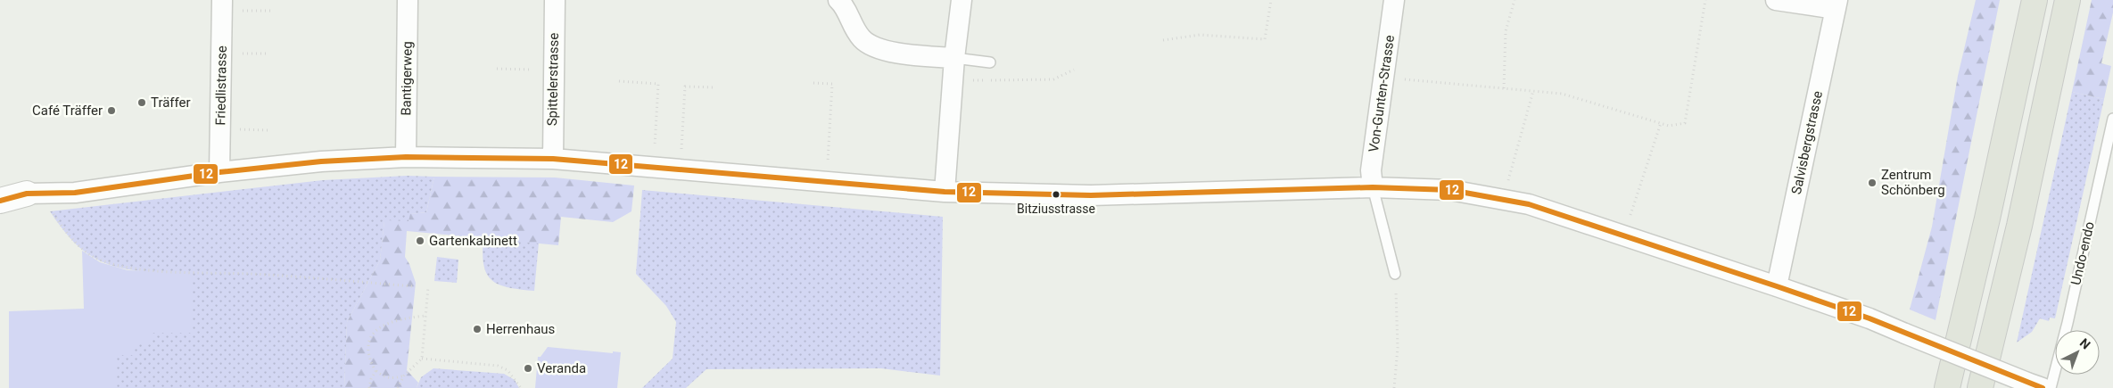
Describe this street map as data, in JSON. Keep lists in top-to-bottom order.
{
  "streets": {
    "street": [
      "Bantigerweg",
      "Spittelerstrasse",
      "Friedlistrasse",
      "Von-Gunten-Strasse",
      "Salvisbergstrasse"
    ],
    "lane": ["Undo-endo"]
  },
  "places": [
    "Träffer",
    "Café Träffer",
    "Zentrum Schönberg",
    "Bitziusstrasse",
    "Gartenkabinett",
    "Herrenhaus",
    "Veranda"
  ],
  "lines": ["transit line 12"],
  "north": "top right"
}
